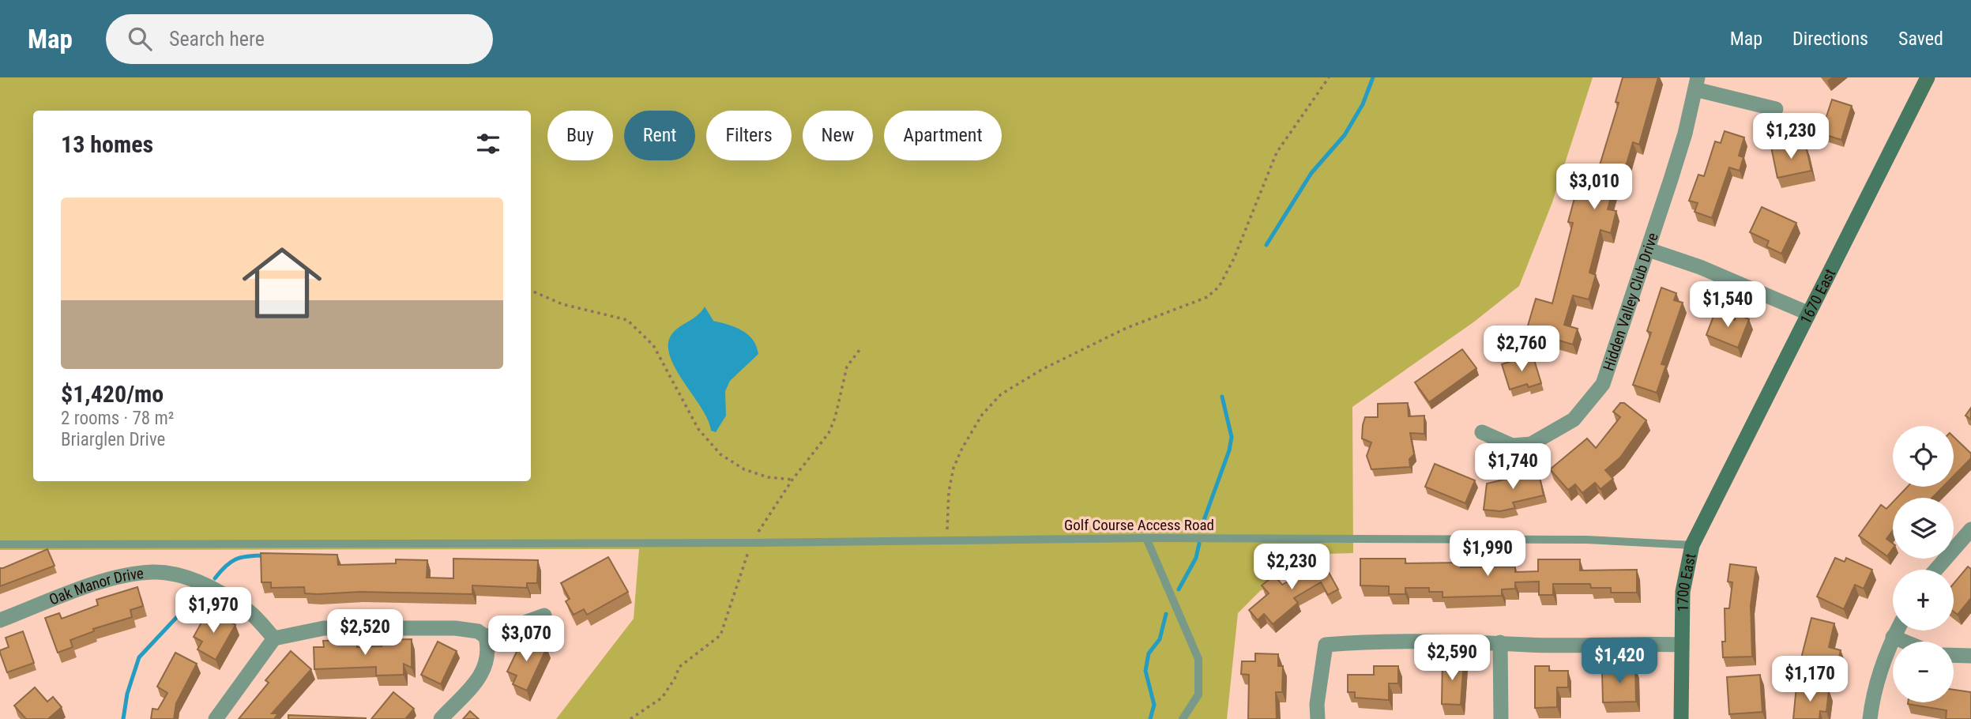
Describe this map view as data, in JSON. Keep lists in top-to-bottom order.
{
  "streets": {
    "main road": ["1670 East", "1700 East"],
    "street": ["Hidden Valley Club Drive", "Oak Manor Drive"],
    "lane": ["Golf Course Access Road"]
  },
  "crossings": [
    ["1670 East", "Golf Course Access Road"],
    ["1670 East", "1700 East"],
    ["Golf Course Access Road", "1700 East"]
  ],
  "page": {
    "header": "Map",
    "search": "Search here",
    "nav": ["Map", "Directions", "Saved"],
    "chip": [
      "Buy",
      "Rent",
      "Filters",
      "New",
      "Apartment"
    ],
    "heading": "13 homes",
    "price": [
      "$1,230",
      "$3,010",
      "$1,540",
      "$2,760",
      "$1,740",
      "$1,990",
      "$2,230",
      "$1,970",
      "$2,520",
      "$3,070",
      "$2,590",
      "$1,420",
      "$1,170"
    ],
    "list": [
      {
        "name": "$1,420/mo",
        "note": "2 rooms · 78 m² · Briarglen Drive"
      }
    ],
    "map_buttons": ["+", "−"]
  }
}
